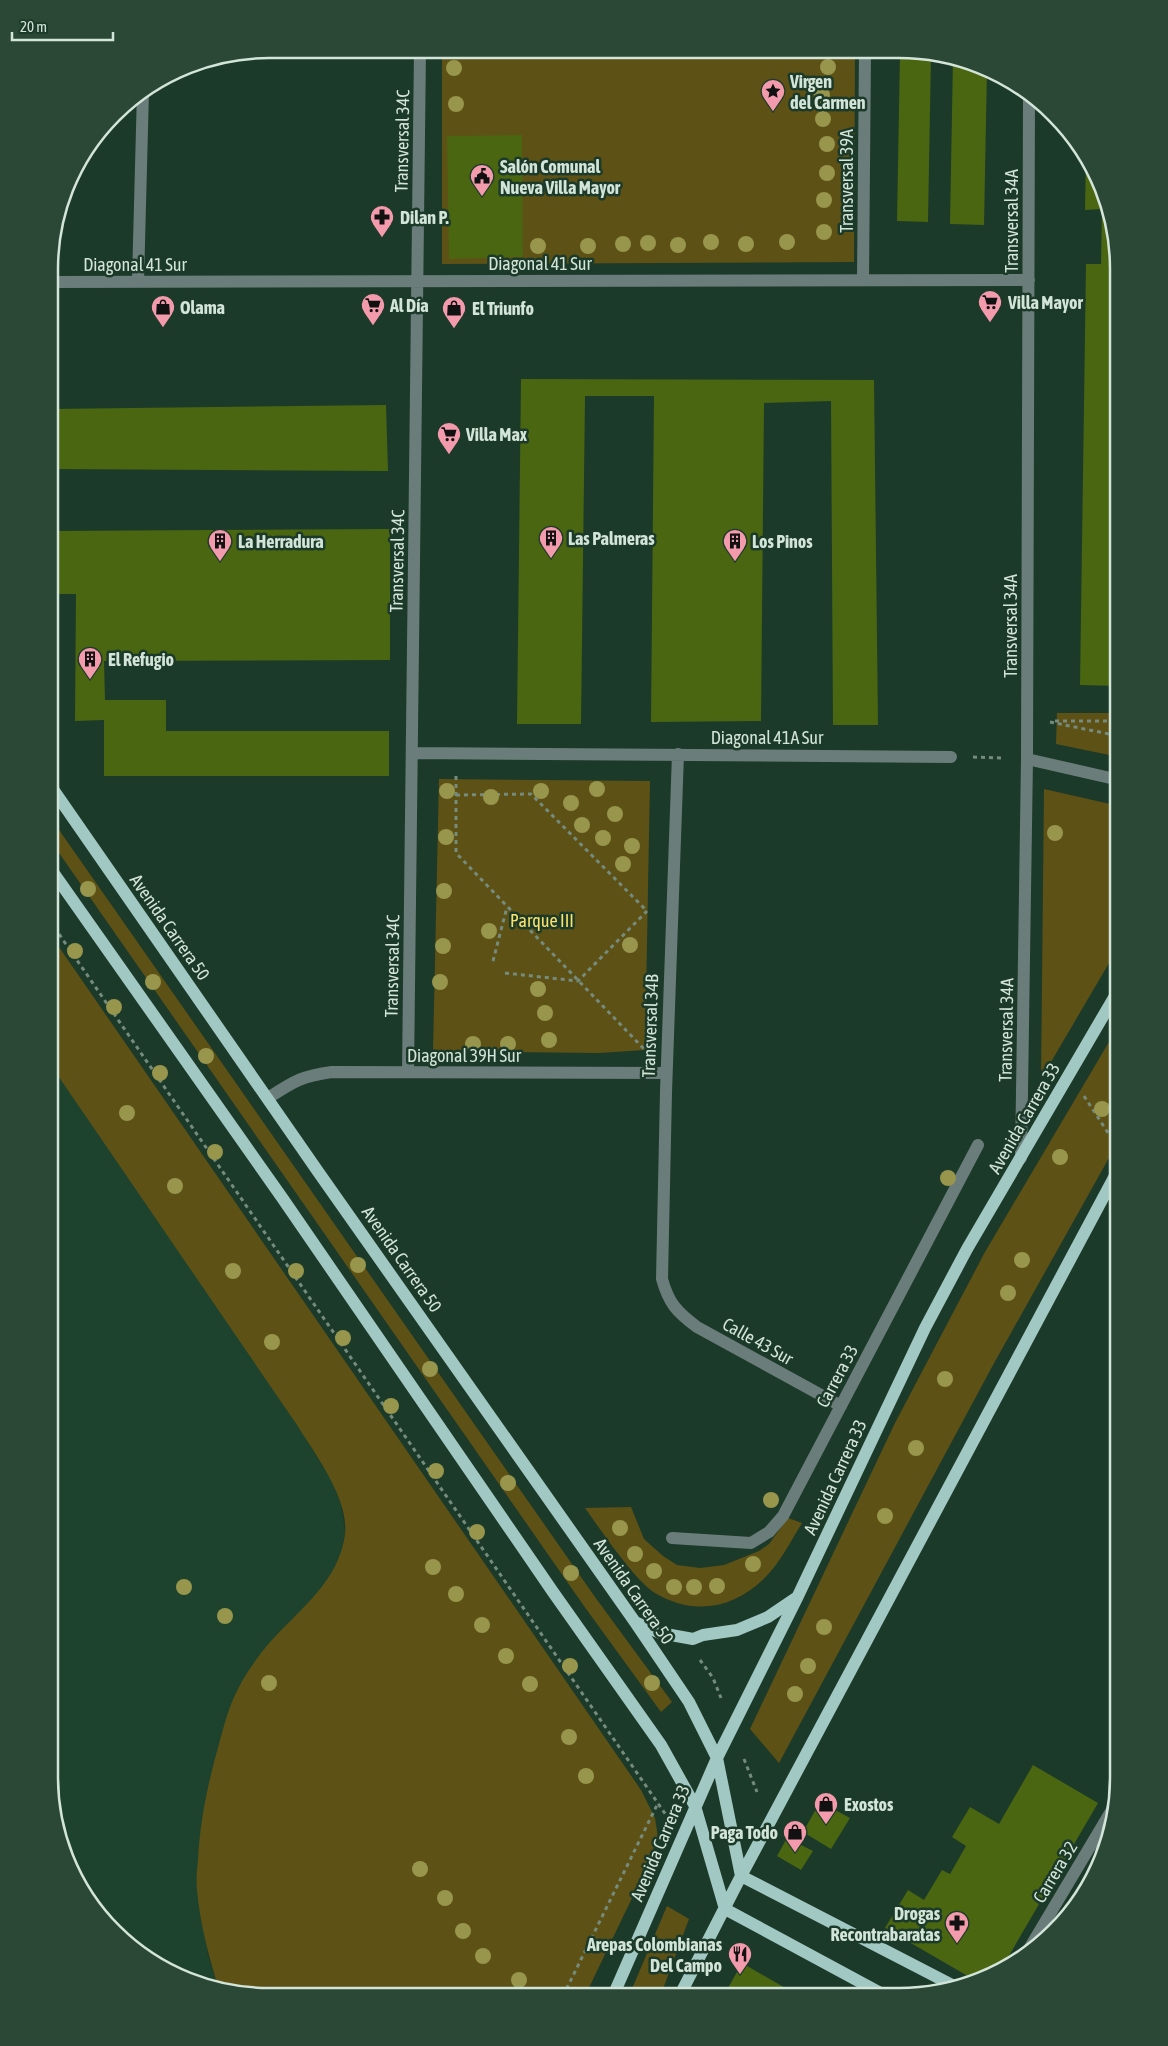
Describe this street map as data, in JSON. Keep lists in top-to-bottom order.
{
  "streets": {
    "main road": ["Avenida Carrera 50", "Avenida Carrera 33"],
    "street": [
      "Transversal 34C",
      "Transversal 39A",
      "Transversal 34A",
      "Diagonal 41 Sur",
      "Diagonal 41A Sur",
      "Transversal 34B",
      "Diagonal 39H Sur",
      "Calle 43 Sur",
      "Carrera 33",
      "Carrera 32"
    ]
  },
  "crossings": [
    ["Transversal 34C", "Diagonal 41 Sur"],
    ["Transversal 34C", "Diagonal 41A Sur"],
    ["Transversal 34C", "Diagonal 39H Sur"],
    ["Transversal 39A", "Diagonal 41 Sur"],
    ["Transversal 34A", "Diagonal 41 Sur"],
    ["Transversal 34A", "Avenida Carrera 33"],
    ["Diagonal 41A Sur", "Transversal 34B"],
    ["Avenida Carrera 50", "Diagonal 39H Sur"],
    ["Avenida Carrera 50", "Avenida Carrera 33"],
    ["Transversal 34B", "Diagonal 39H Sur"],
    ["Transversal 34B", "Calle 43 Sur"],
    ["Calle 43 Sur", "Carrera 33"]
  ],
  "parks": ["Parque III"],
  "places": {
    "place": ["Virgen del Carmen"],
    "public building": ["Salón Comunal Nueva Villa Mayor"],
    "pharmacy": ["Dilan P.", "Drogas Recontrabaratas"],
    "supermarket": ["Villa Mayor", "Al Día", "Villa Max"],
    "shop": [
      "Olama",
      "El Triunfo",
      "Exostos",
      "Paga Todo"
    ],
    "building": [
      "Las Palmeras",
      "La Herradura",
      "Los Pinos",
      "El Refugio"
    ],
    "restaurant": ["Arepas Colombianas Del Campo"]
  },
  "scale_bar": "20 m"
}
